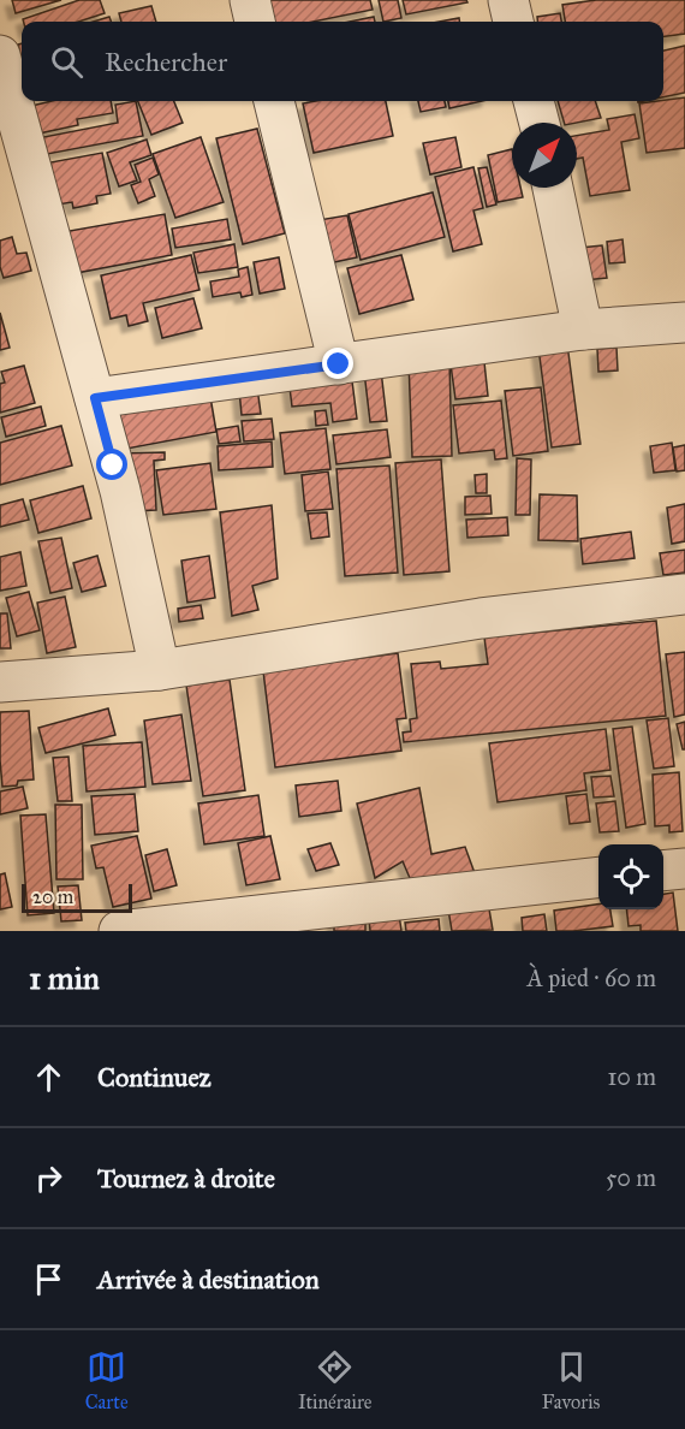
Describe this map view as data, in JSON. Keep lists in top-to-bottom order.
{
  "scale_bar": "20 m",
  "north": "top right",
  "page": {
    "search": "Rechercher",
    "scale": "20 m",
    "heading": ["1 min", "À pied · 60 m"],
    "list": [
      ["Continuez", "10 m"],
      ["Tournez à droite", "50 m"],
      "Arrivée à destination"
    ],
    "nav": ["Carte", "Itinéraire", "Favoris"]
  }
}
